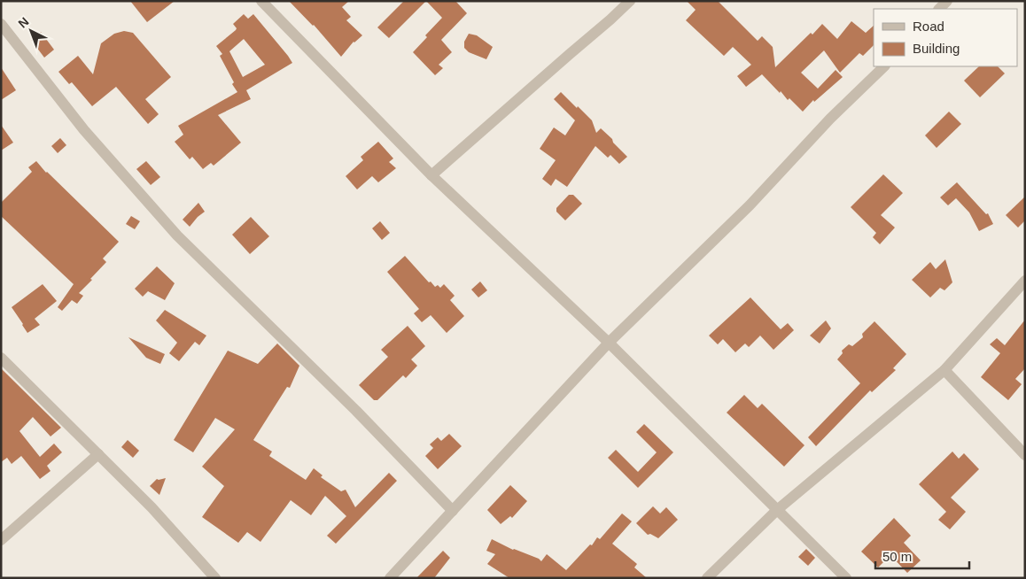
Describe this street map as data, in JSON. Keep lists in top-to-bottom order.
{
  "legend": ["Road", "Building"],
  "scale_bar": "50 m",
  "north": "top left"
}
